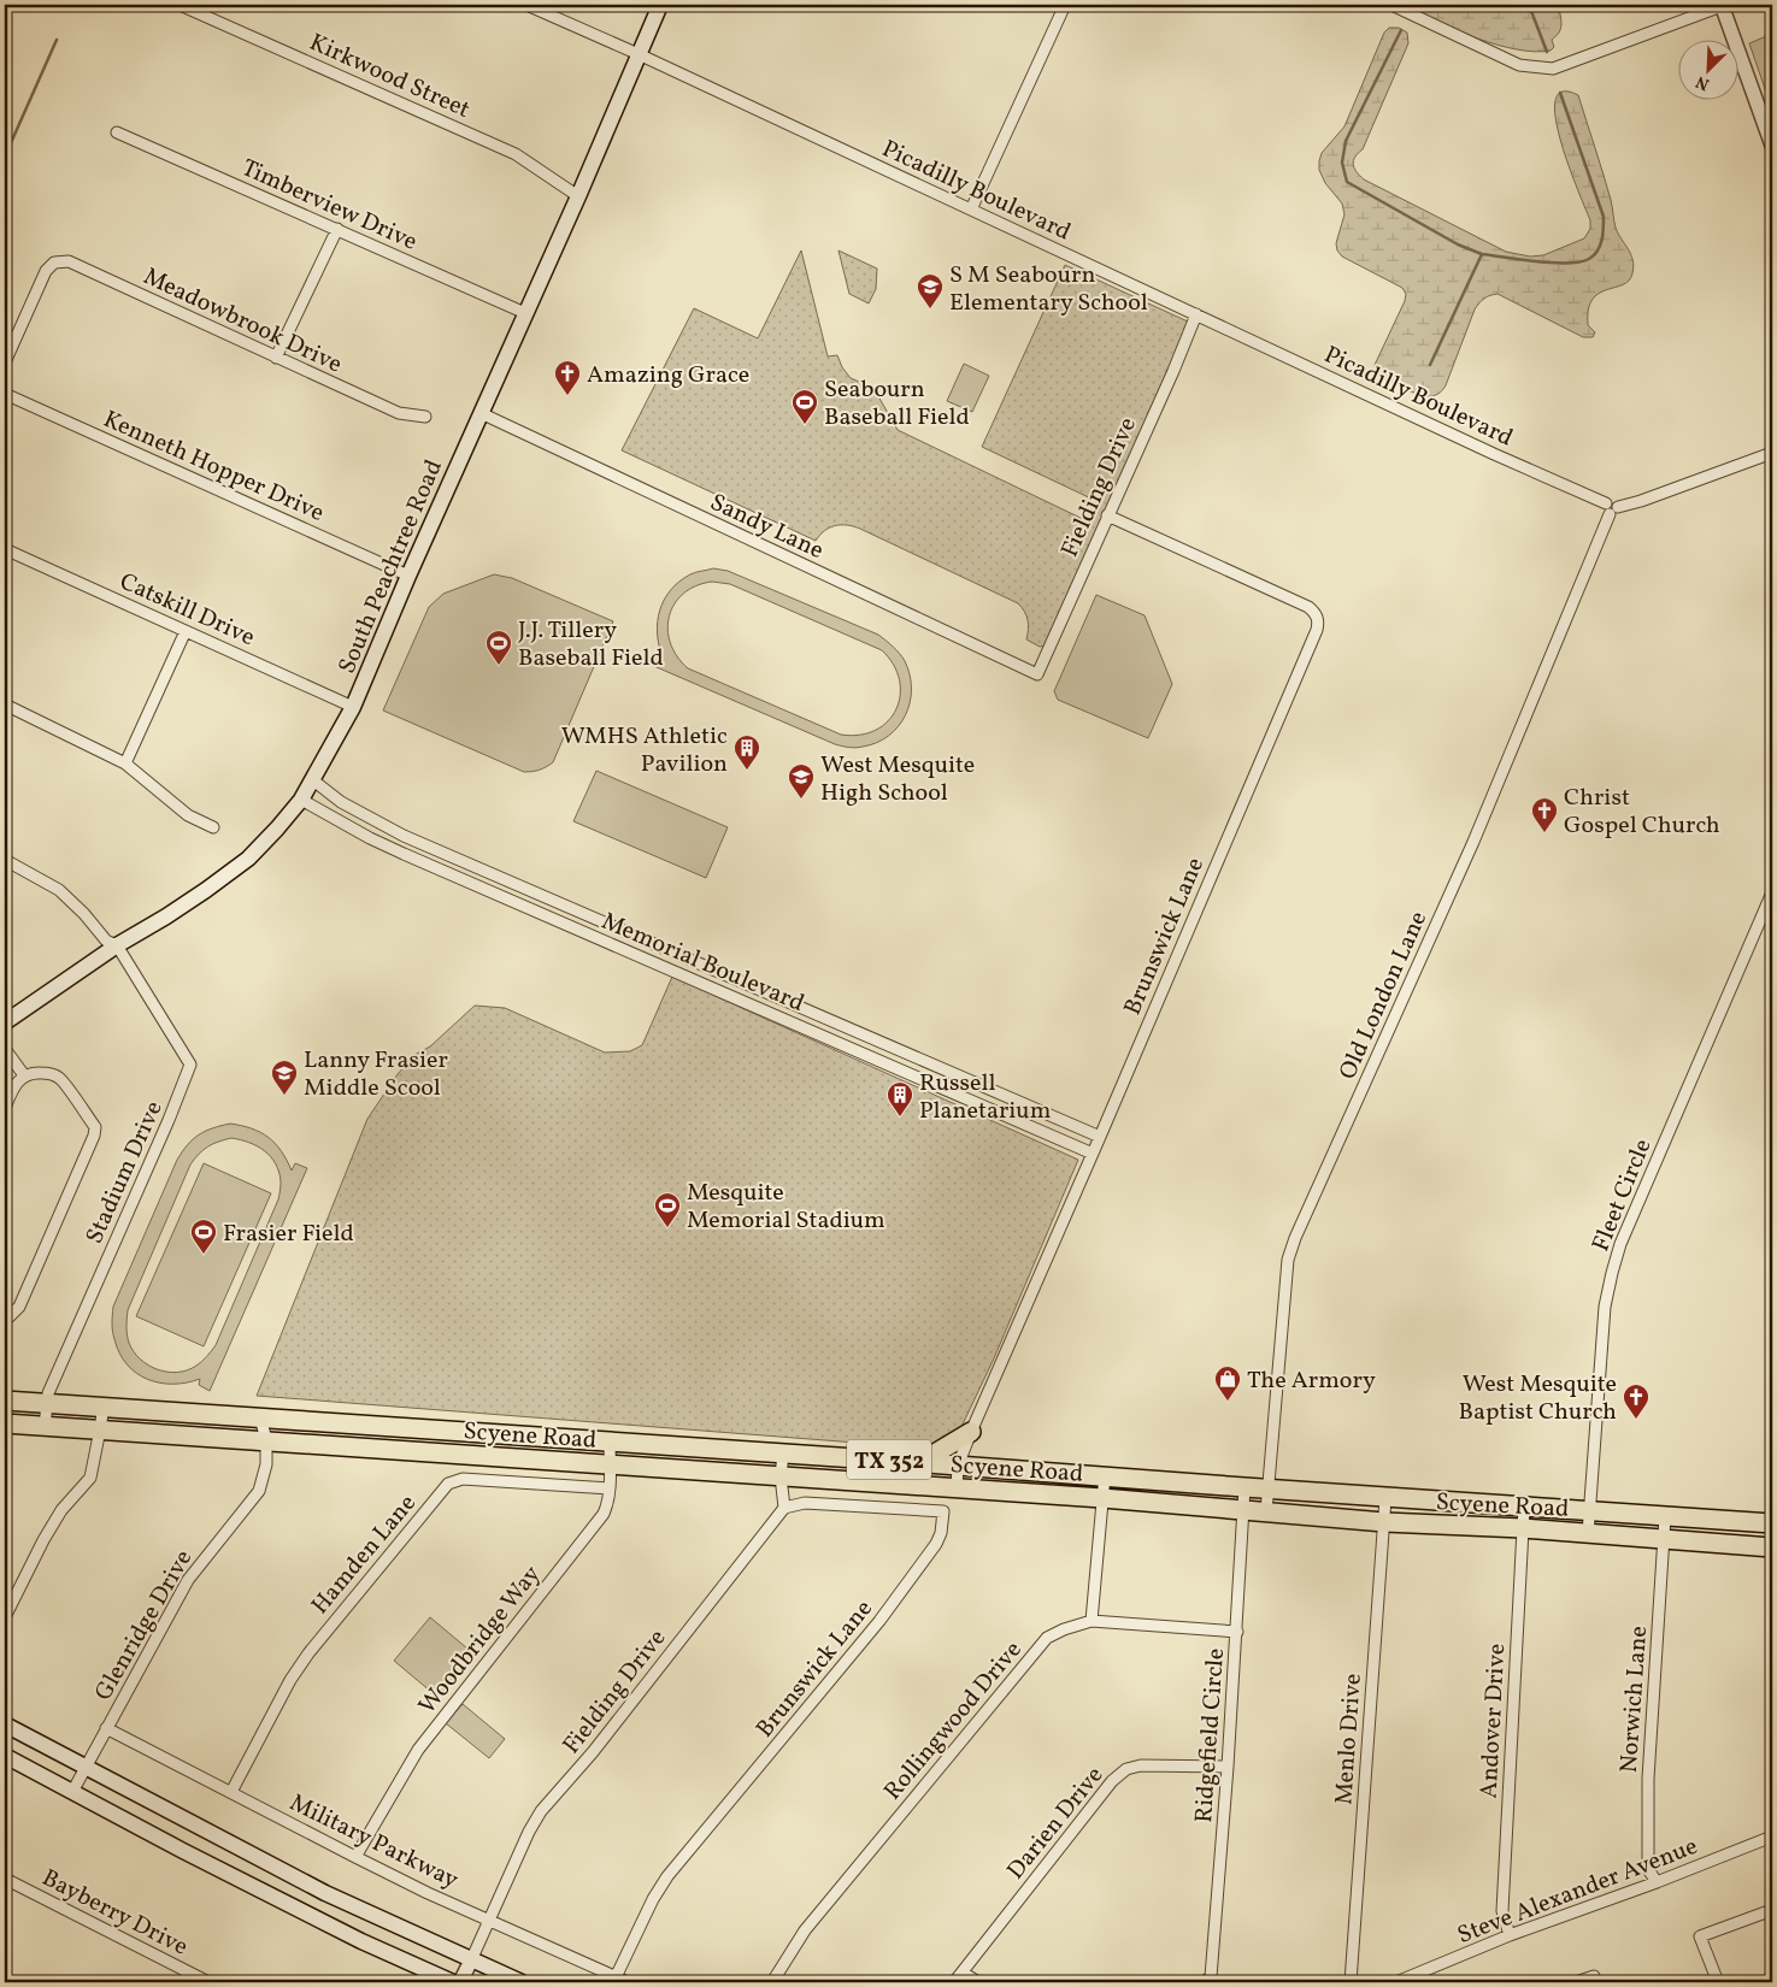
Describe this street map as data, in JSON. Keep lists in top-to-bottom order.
{
  "streets": {
    "main road": ["South Peachtree Road", "Scyene Road", "TX 352"],
    "street": [
      "Kirkwood Street",
      "Picadilly Boulevard",
      "Timberview Drive",
      "Meadowbrook Drive",
      "Kenneth Hopper Drive",
      "Fielding Drive",
      "Sandy Lane",
      "Catskill Drive",
      "Brunswick Lane",
      "Memorial Boulevard",
      "Old London Lane",
      "Stadium Drive",
      "Fleet Circle",
      "Hamden Lane",
      "Glenridge Drive",
      "Woodbridge Way",
      "Norwich Lane",
      "Rollingwood Drive",
      "Andover Drive",
      "Ridgefield Circle",
      "Menlo Drive",
      "Darien Drive",
      "Military Parkway",
      "Steve Alexander Avenue",
      "Bayberry Drive"
    ]
  },
  "crossings": [
    ["Kirkwood Street", "South Peachtree Road"],
    ["Picadilly Boulevard", "Fielding Drive"],
    ["Picadilly Boulevard", "South Peachtree Road"],
    ["Picadilly Boulevard", "Old London Lane"],
    ["Timberview Drive", "South Peachtree Road"],
    ["Kenneth Hopper Drive", "South Peachtree Road"],
    ["Fielding Drive", "Sandy Lane"],
    ["Fielding Drive", "Brunswick Lane"],
    ["Fielding Drive", "Military Parkway"],
    ["Sandy Lane", "South Peachtree Road"],
    ["South Peachtree Road", "Catskill Drive"],
    ["South Peachtree Road", "Memorial Boulevard"],
    ["South Peachtree Road", "Stadium Drive"],
    ["Brunswick Lane", "Memorial Boulevard"],
    ["Brunswick Lane", "Scyene Road"],
    ["Brunswick Lane", "Military Parkway"],
    ["Old London Lane", "Scyene Road"],
    ["Stadium Drive", "Scyene Road"],
    ["Fleet Circle", "Scyene Road"],
    ["Scyene Road", "Glenridge Drive"],
    ["Scyene Road", "Woodbridge Way"],
    ["Scyene Road", "Norwich Lane"],
    ["Scyene Road", "Andover Drive"],
    ["Scyene Road", "Ridgefield Circle"],
    ["Scyene Road", "Menlo Drive"],
    ["Hamden Lane", "Woodbridge Way"],
    ["Hamden Lane", "Military Parkway"],
    ["Glenridge Drive", "Military Parkway"],
    ["Woodbridge Way", "Military Parkway"],
    ["Norwich Lane", "Steve Alexander Avenue"],
    ["Andover Drive", "Steve Alexander Avenue"],
    ["Ridgefield Circle", "Darien Drive"]
  ],
  "places": {
    "school or university": ["S M Seabourn Elementary School", "West Mesquite High School", "Lanny Frasier Middle Scool"],
    "church": ["Amazing Grace", "Christ Gospel Church", "West Mesquite Baptist Church"],
    "sports": [
      "Seabourn Baseball Field",
      "J.J. Tillery Baseball Field",
      "Mesquite Memorial Stadium",
      "Frasier Field"
    ],
    "building": ["WMHS Athletic Pavilion", "Russell Planetarium"],
    "shop": ["The Armory"]
  },
  "north": "bottom left"
}
